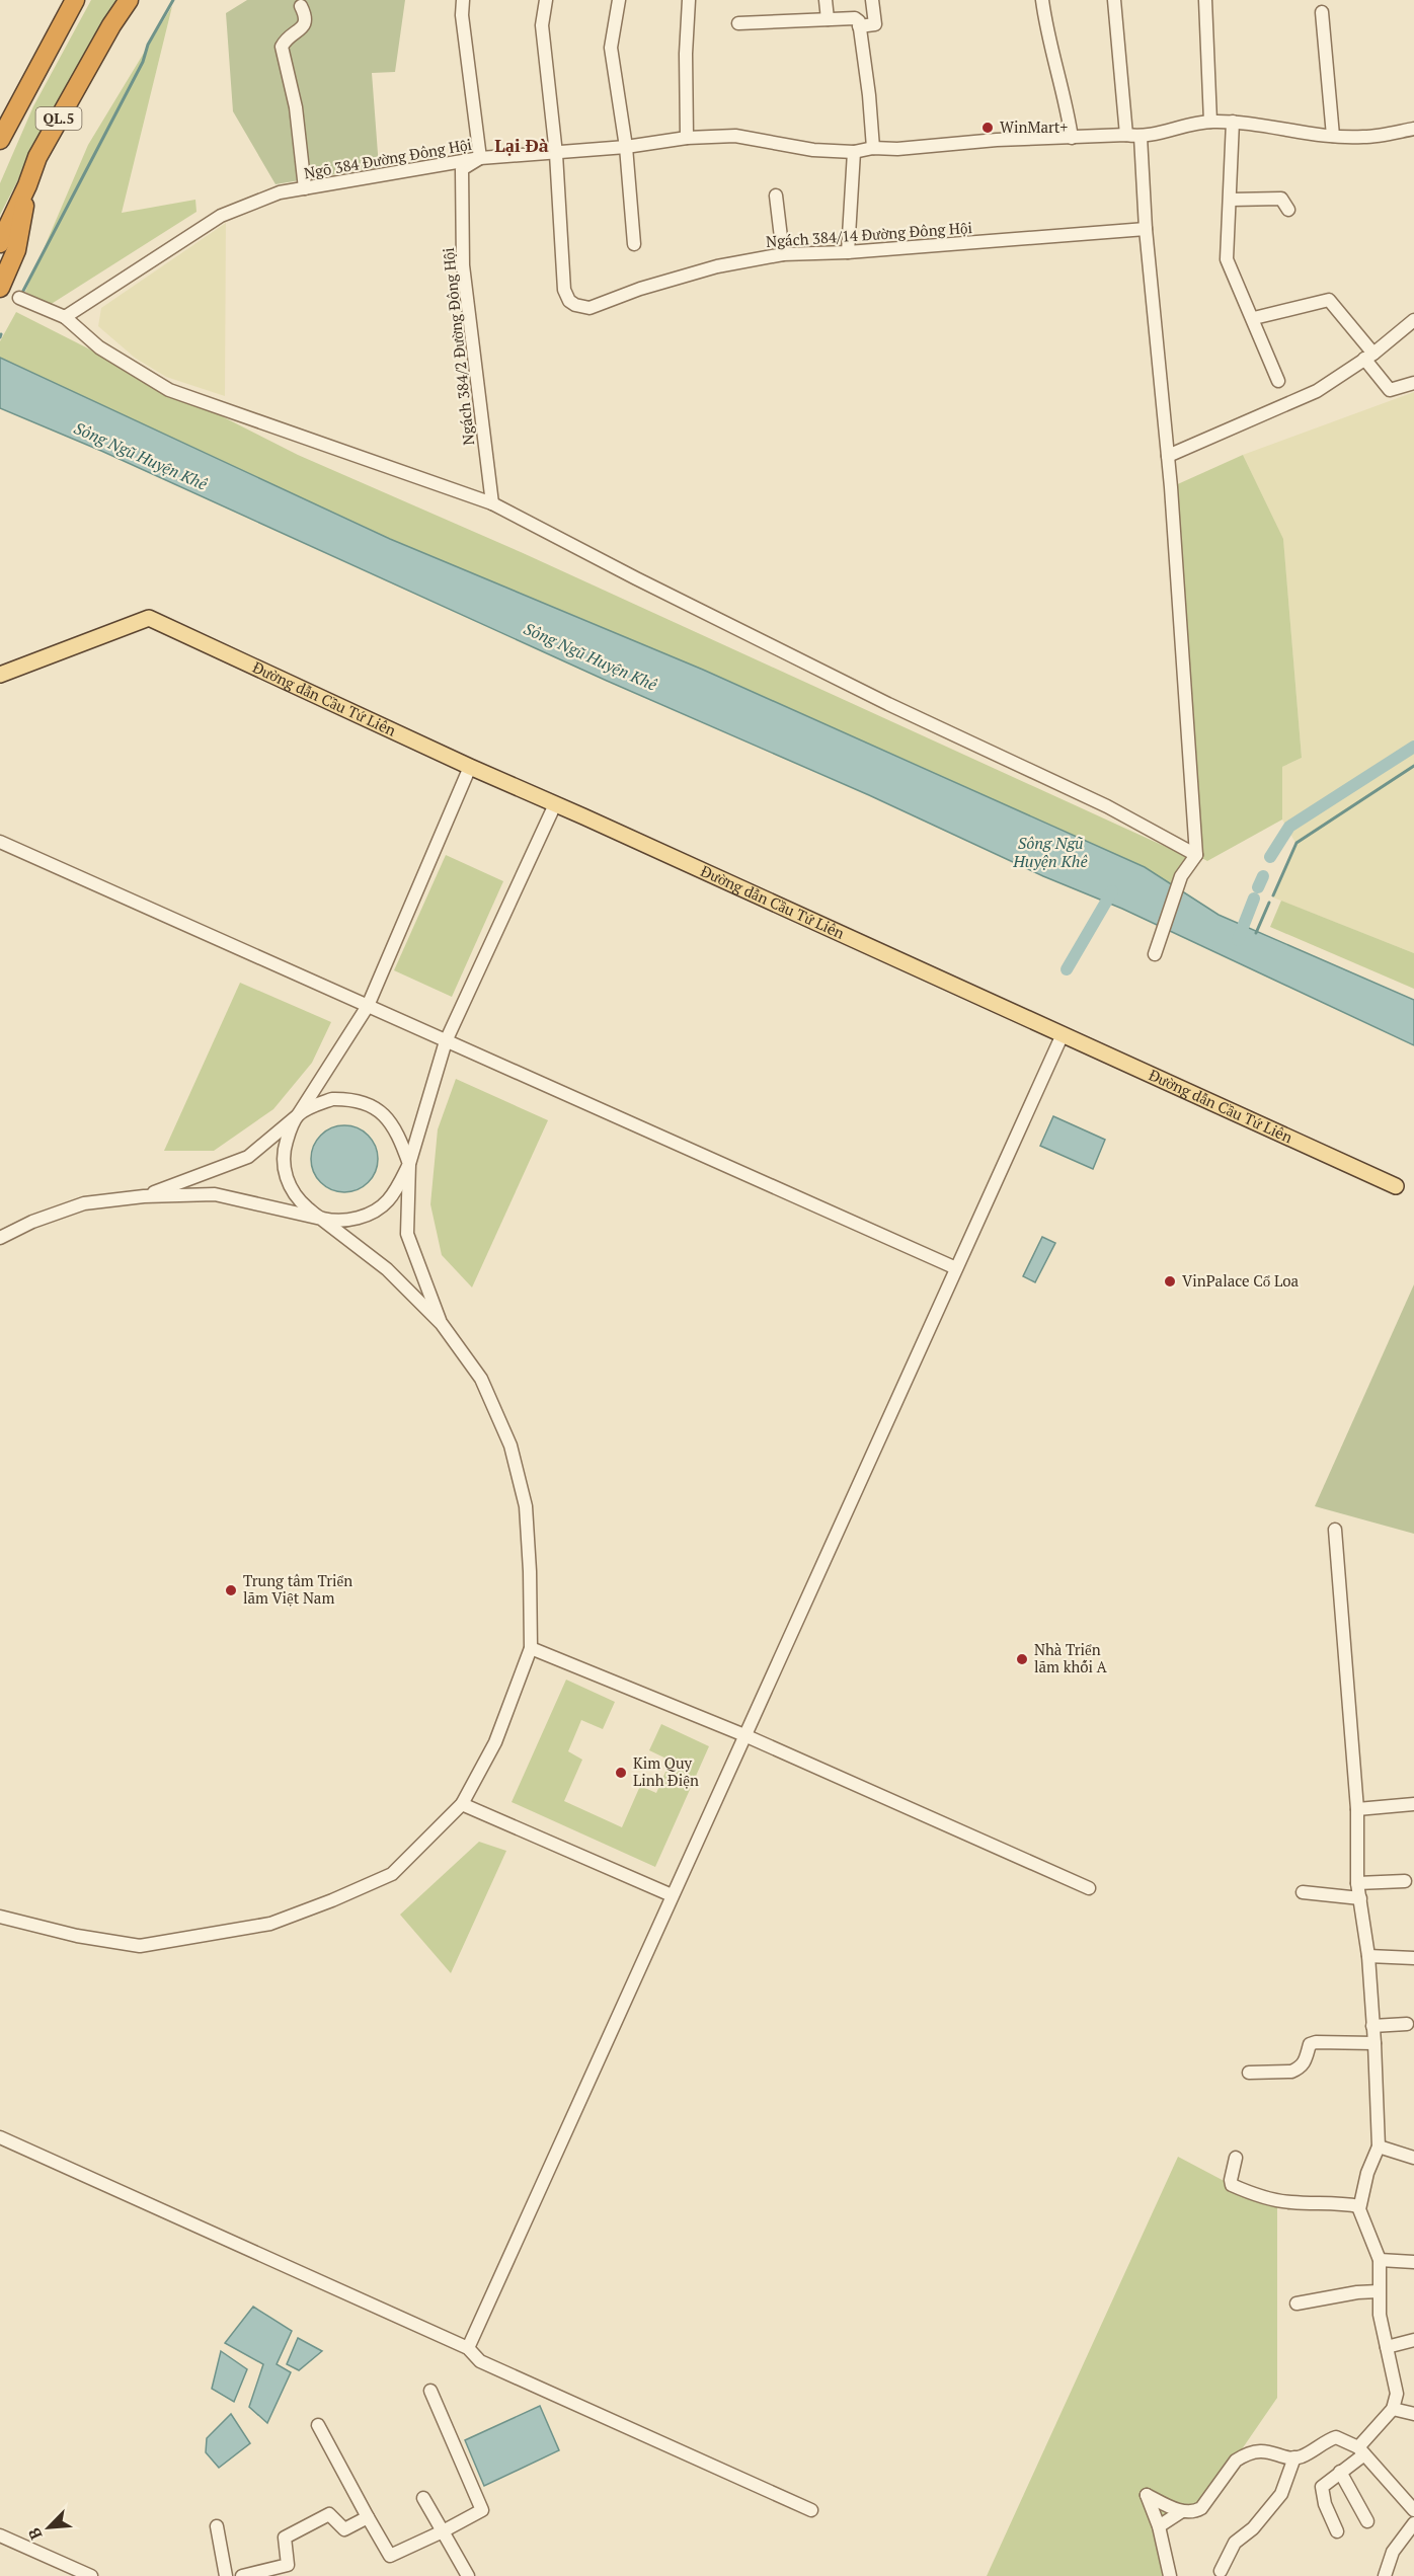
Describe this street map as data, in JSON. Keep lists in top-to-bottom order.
{
  "streets": {
    "highway": ["QL.5"],
    "main road": ["Đường dẫn Cầu Tứ Liên"],
    "street": ["Ngõ 384 Đường Đông Hội", "Ngách 384/14 Đường Đông Hội", "Ngách 384/2 Đường Đông Hội"]
  },
  "crossings": [
    ["Ngõ 384 Đường Đông Hội", "Ngách 384/14 Đường Đông Hội"],
    ["Ngõ 384 Đường Đông Hội", "Ngách 384/2 Đường Đông Hội"]
  ],
  "districts": ["Lại Đà"],
  "water": ["Sông Ngũ Huyện Khê"],
  "places": [
    "WinMart+",
    "VinPalace Cổ Loa",
    "Trung tâm Triển lãm Việt Nam",
    "Nhà Triển lãm khối A",
    "Kim Quy Linh Điện"
  ],
  "north": "bottom left"
}
